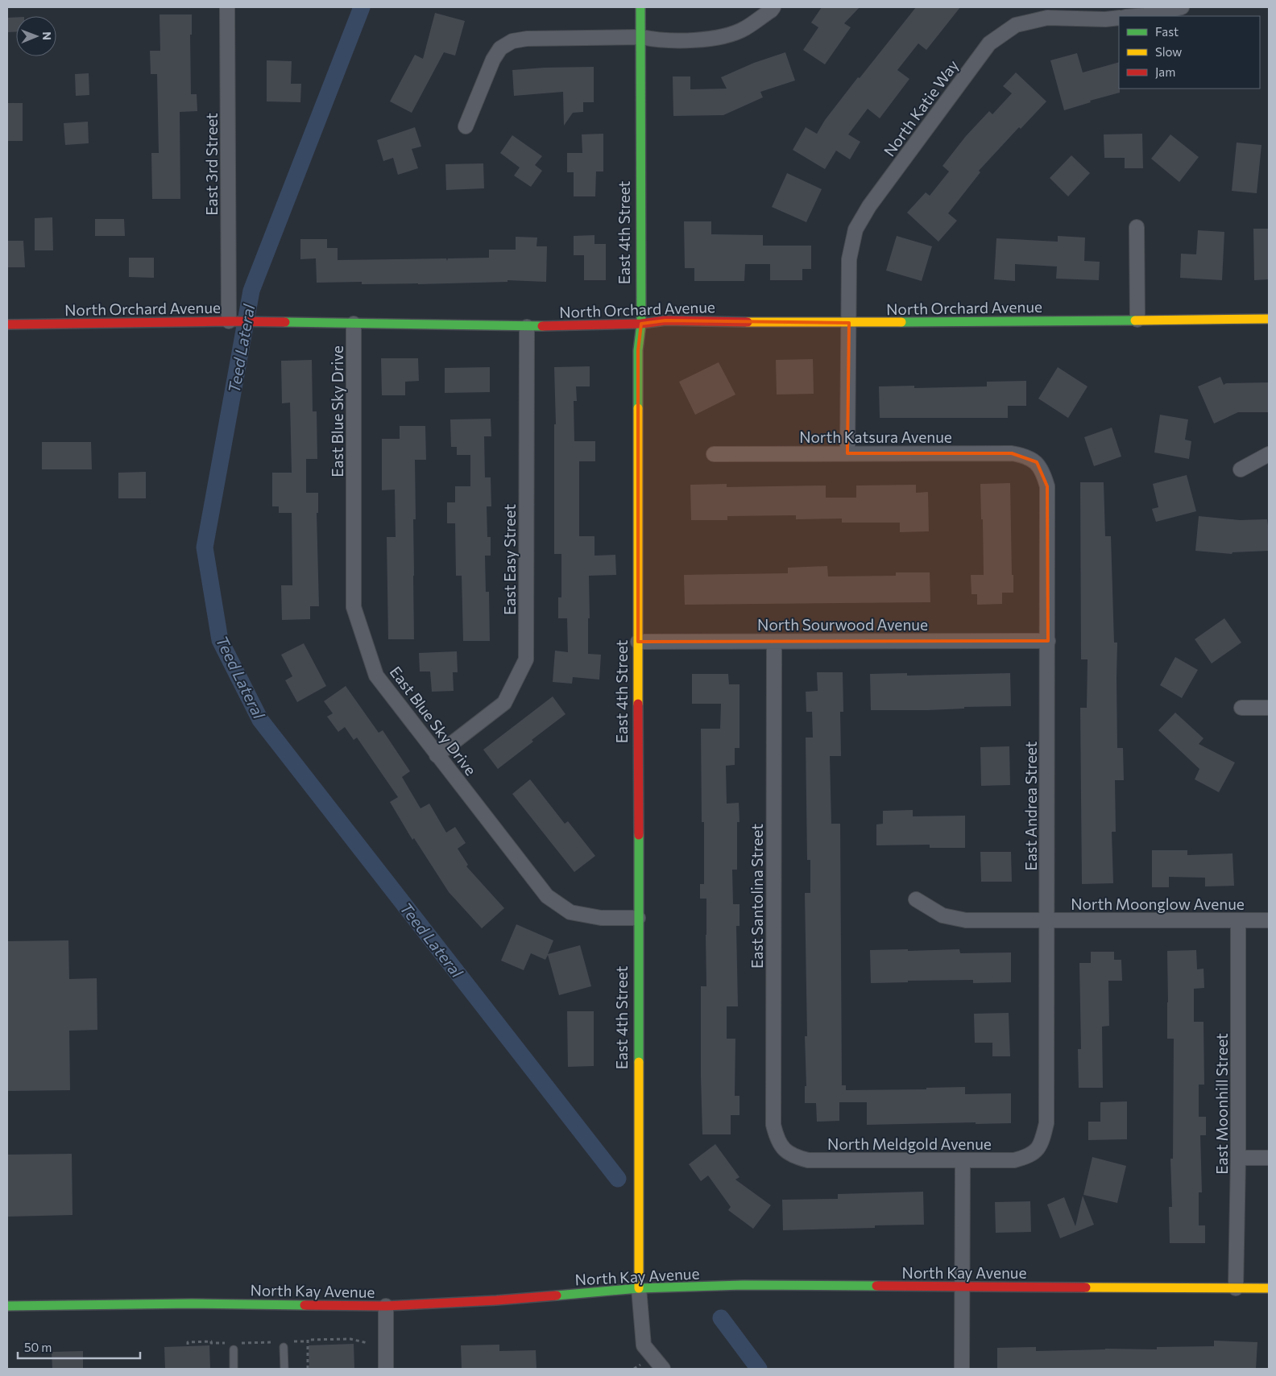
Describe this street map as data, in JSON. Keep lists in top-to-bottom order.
{
  "streets": {
    "street": [
      "North Katie Way",
      "East 3rd Street",
      "East 4th Street",
      "North Orchard Avenue",
      "East Blue Sky Drive",
      "North Katsura Avenue",
      "East Easy Street",
      "North Sourwood Avenue",
      "East Andrea Street",
      "East Santolina Street",
      "North Moonglow Avenue",
      "East Moonhill Street",
      "North Meldgold Avenue",
      "North Kay Avenue"
    ]
  },
  "crossings": [
    ["North Katie Way", "North Orchard Avenue"],
    ["North Katie Way", "North Katsura Avenue"],
    ["East 3rd Street", "North Orchard Avenue"],
    ["East 4th Street", "North Orchard Avenue"],
    ["East 4th Street", "East Blue Sky Drive"],
    ["East 4th Street", "North Sourwood Avenue"],
    ["East 4th Street", "North Kay Avenue"],
    ["North Orchard Avenue", "East Blue Sky Drive"],
    ["North Orchard Avenue", "East Easy Street"],
    ["East Blue Sky Drive", "East Easy Street"],
    ["North Katsura Avenue", "East Andrea Street"],
    ["North Sourwood Avenue", "East Andrea Street"],
    ["North Sourwood Avenue", "East Santolina Street"],
    ["East Andrea Street", "North Moonglow Avenue"],
    ["East Andrea Street", "North Meldgold Avenue"],
    ["East Santolina Street", "North Meldgold Avenue"],
    ["North Moonglow Avenue", "East Moonhill Street"],
    ["East Moonhill Street", "North Kay Avenue"]
  ],
  "water": ["Teed Lateral"],
  "legend": ["Fast", "Slow", "Jam"],
  "scale_bar": "50 m",
  "north": "right"
}
